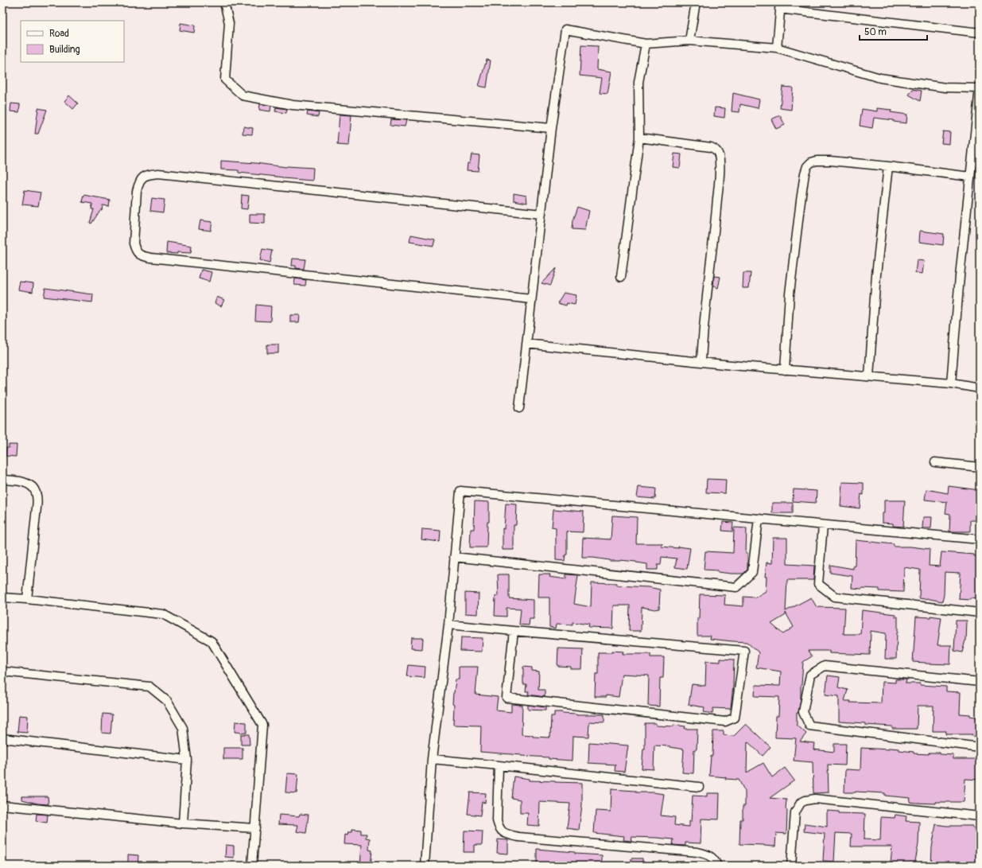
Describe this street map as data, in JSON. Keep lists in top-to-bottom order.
{
  "legend": ["Road", "Building"],
  "scale_bar": "50 m"
}
